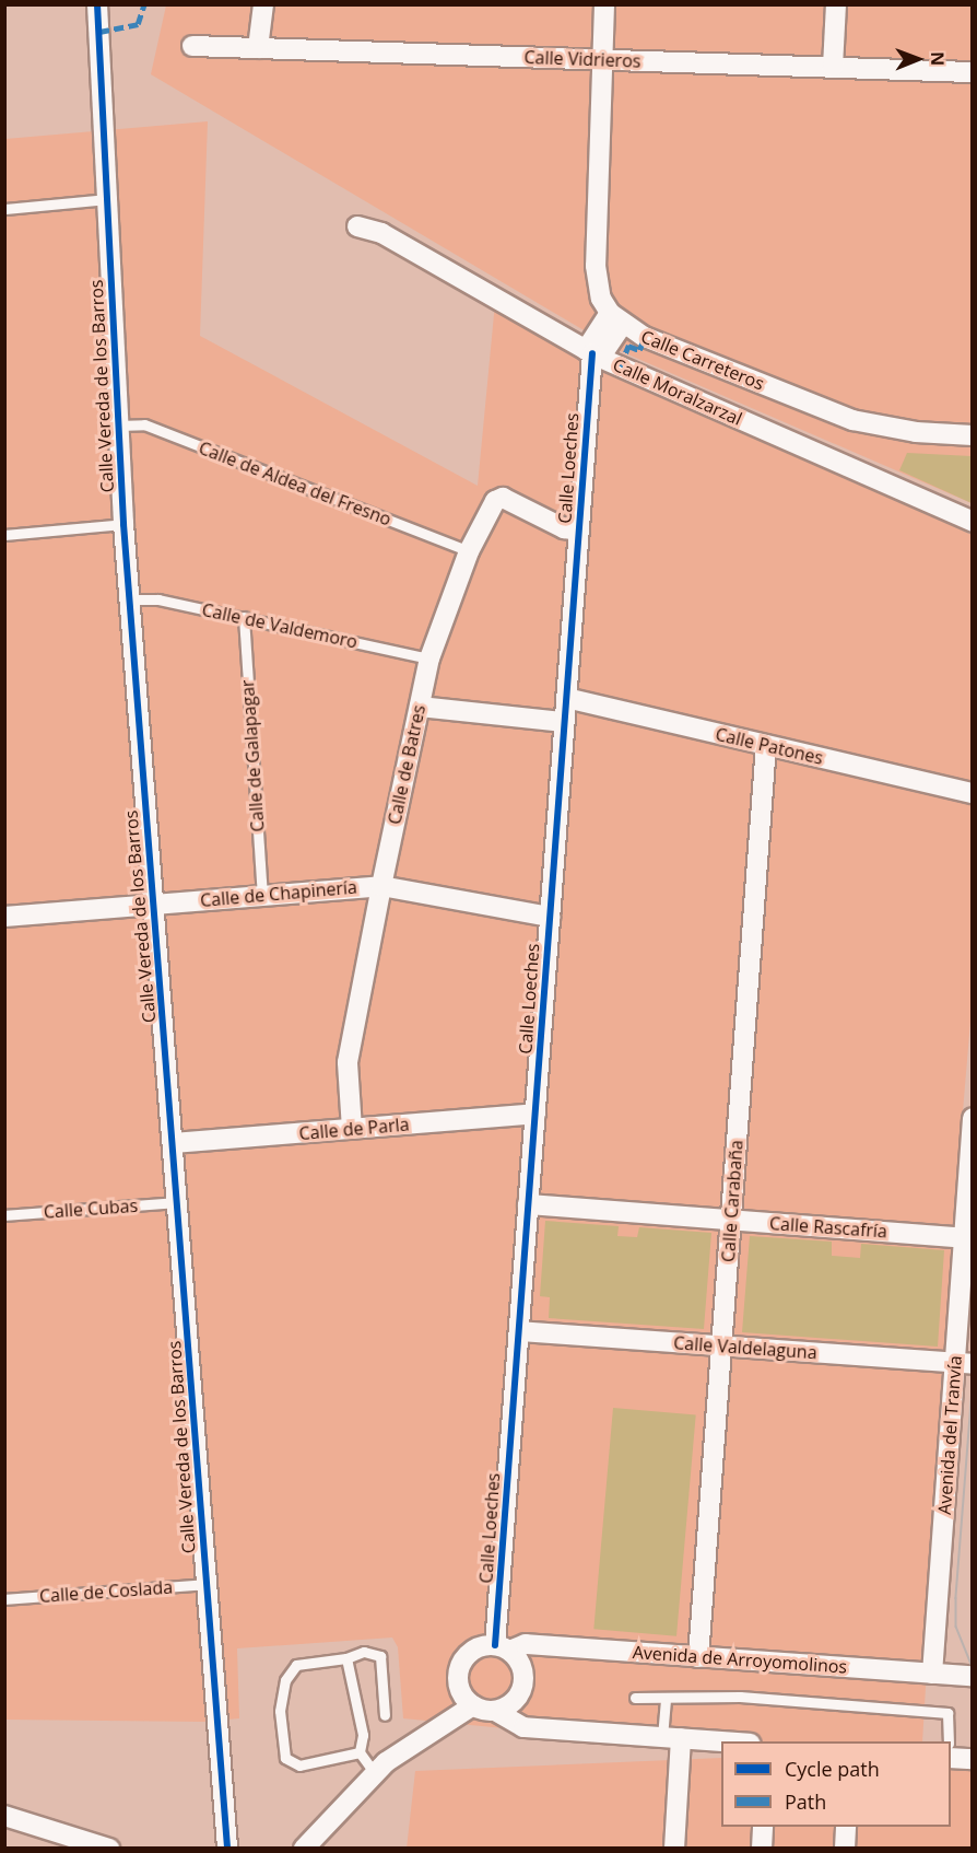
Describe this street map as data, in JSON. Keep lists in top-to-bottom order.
{
  "streets": {
    "street": [
      "Calle Vidrieros",
      "Calle Carreteros",
      "Calle Vereda de los Barros",
      "Calle Moralzarzal",
      "Calle Loeches",
      "Calle Patones",
      "Calle de Batres",
      "Calle de Chapinería",
      "Calle de Parla",
      "Calle Carabaña",
      "Calle Rascafría",
      "Calle Valdelaguna",
      "Avenida del Tranvía",
      "Avenida de Arroyomolinos"
    ],
    "lane": [
      "Calle de Aldea del Fresno",
      "Calle de Valdemoro",
      "Calle de Galapagar",
      "Calle Cubas",
      "Calle de Coslada"
    ]
  },
  "crossings": [
    ["Calle Carreteros", "Calle Loeches"],
    ["Calle Vereda de los Barros", "Calle de Aldea del Fresno"],
    ["Calle Vereda de los Barros", "Calle de Valdemoro"],
    ["Calle Vereda de los Barros", "Calle de Chapinería"],
    ["Calle Vereda de los Barros", "Calle de Parla"],
    ["Calle Vereda de los Barros", "Calle Cubas"],
    ["Calle Vereda de los Barros", "Calle de Coslada"],
    ["Calle Moralzarzal", "Calle Loeches"],
    ["Calle Loeches", "Calle Patones"],
    ["Calle Loeches", "Calle de Batres"],
    ["Calle Loeches", "Calle de Chapinería"],
    ["Calle Loeches", "Calle de Parla"],
    ["Calle Loeches", "Calle Rascafría"],
    ["Calle Loeches", "Calle Valdelaguna"],
    ["Calle Loeches", "Avenida de Arroyomolinos"],
    ["Calle de Aldea del Fresno", "Calle de Batres"],
    ["Calle de Valdemoro", "Calle de Galapagar"],
    ["Calle de Valdemoro", "Calle de Batres"],
    ["Calle Patones", "Calle Carabaña"],
    ["Calle de Galapagar", "Calle de Chapinería"],
    ["Calle de Batres", "Calle de Chapinería"],
    ["Calle de Batres", "Calle de Parla"],
    ["Calle Carabaña", "Calle Rascafría"],
    ["Calle Carabaña", "Calle Valdelaguna"],
    ["Calle Carabaña", "Avenida de Arroyomolinos"],
    ["Calle Rascafría", "Avenida del Tranvía"],
    ["Calle Valdelaguna", "Avenida del Tranvía"],
    ["Avenida del Tranvía", "Avenida de Arroyomolinos"]
  ],
  "legend": ["Cycle path", "Path"],
  "north": "right"
}
